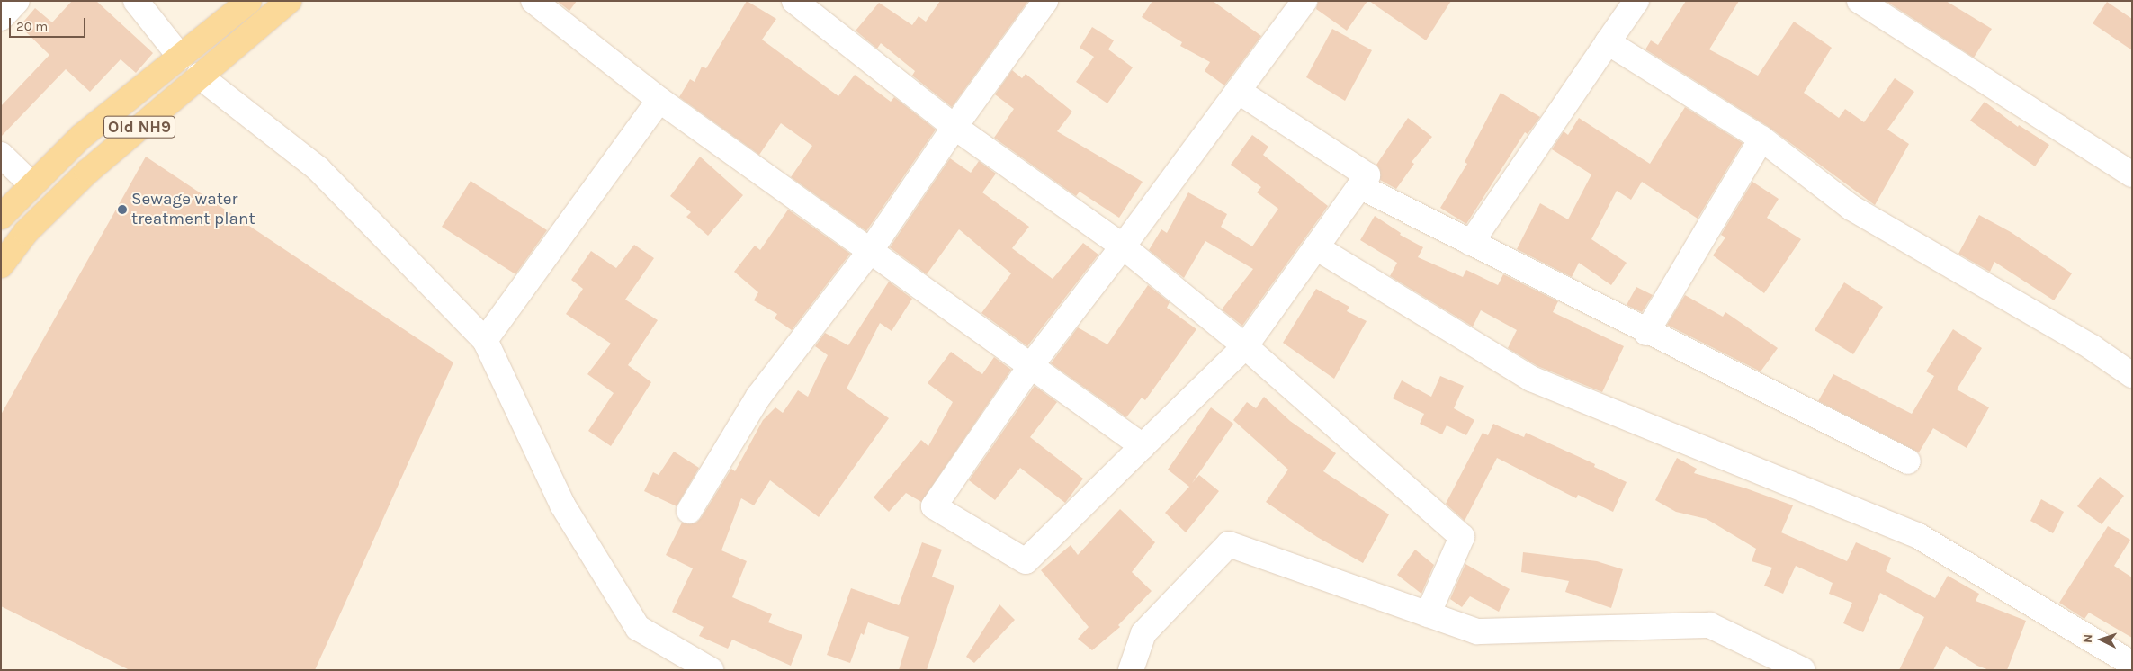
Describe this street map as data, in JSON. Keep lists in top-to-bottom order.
{
  "streets": {
    "main road": ["Old NH9"]
  },
  "places": ["Sewage water treatment plant"],
  "scale_bar": "20 m",
  "north": "left"
}
